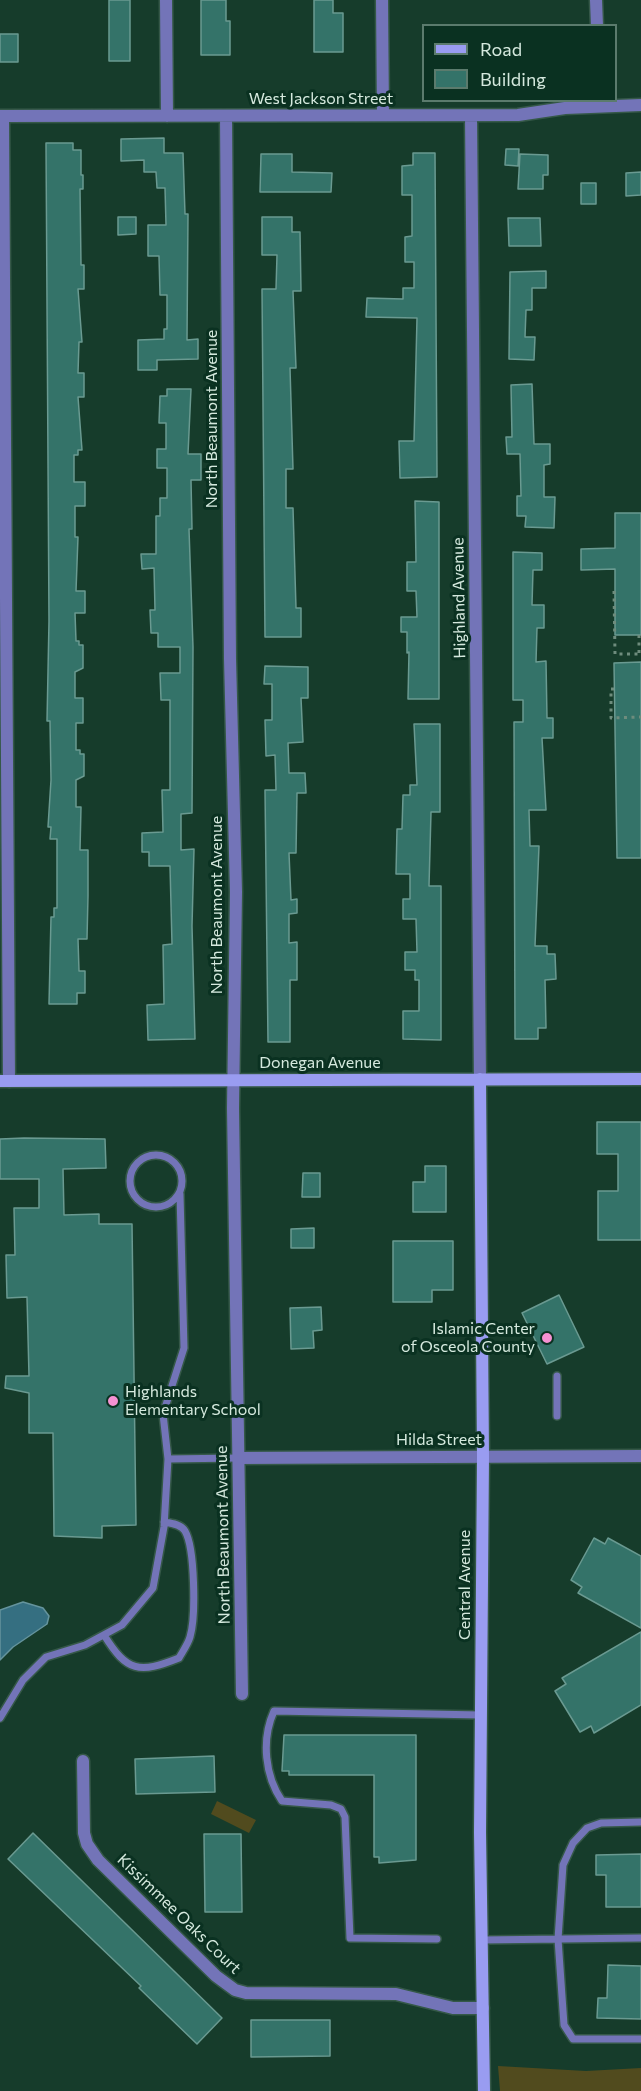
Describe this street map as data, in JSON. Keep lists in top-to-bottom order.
{
  "streets": {
    "street": [
      "West Jackson Street",
      "North Beaumont Avenue",
      "Highland Avenue",
      "Donegan Avenue",
      "Hilda Street",
      "Central Avenue",
      "Kissimmee Oaks Court"
    ]
  },
  "crossings": [
    ["West Jackson Street", "North Beaumont Avenue"],
    ["West Jackson Street", "Highland Avenue"],
    ["North Beaumont Avenue", "Donegan Avenue"],
    ["North Beaumont Avenue", "Hilda Street"],
    ["Highland Avenue", "Donegan Avenue"],
    ["Highland Avenue", "Central Avenue"],
    ["Donegan Avenue", "Central Avenue"],
    ["Hilda Street", "Central Avenue"],
    ["Central Avenue", "Kissimmee Oaks Court"]
  ],
  "places": ["Islamic Center of Osceola County", "Highlands Elementary School"],
  "legend": ["Road", "Building"]
}
